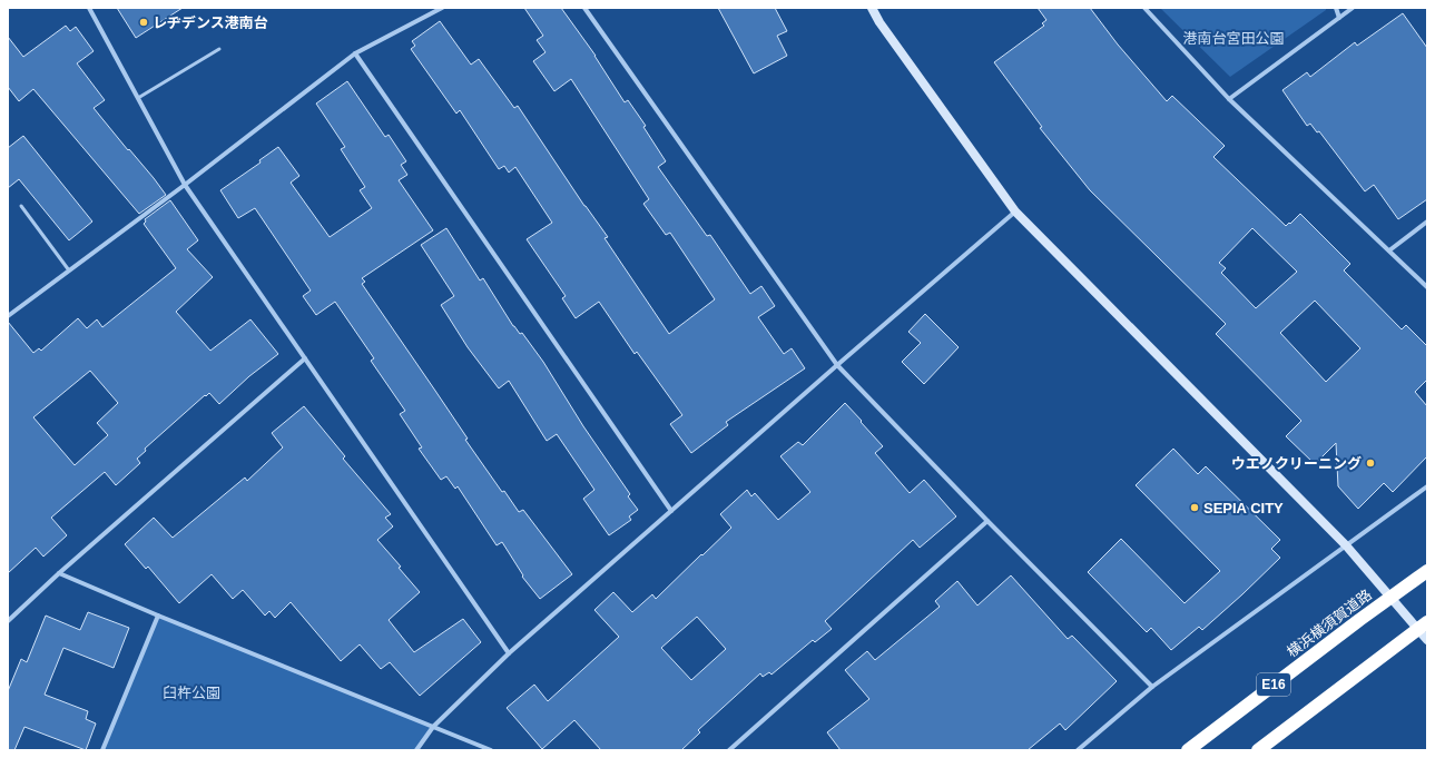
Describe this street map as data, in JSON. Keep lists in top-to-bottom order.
{
  "streets": {
    "highway": ["横浜横須賀道路", "E16"]
  },
  "parks": ["港南台宮田公園", "臼杵公園"],
  "places": ["レヂデンス港南台", "ウエノクリーニング", "SEPIA CITY"]
}
